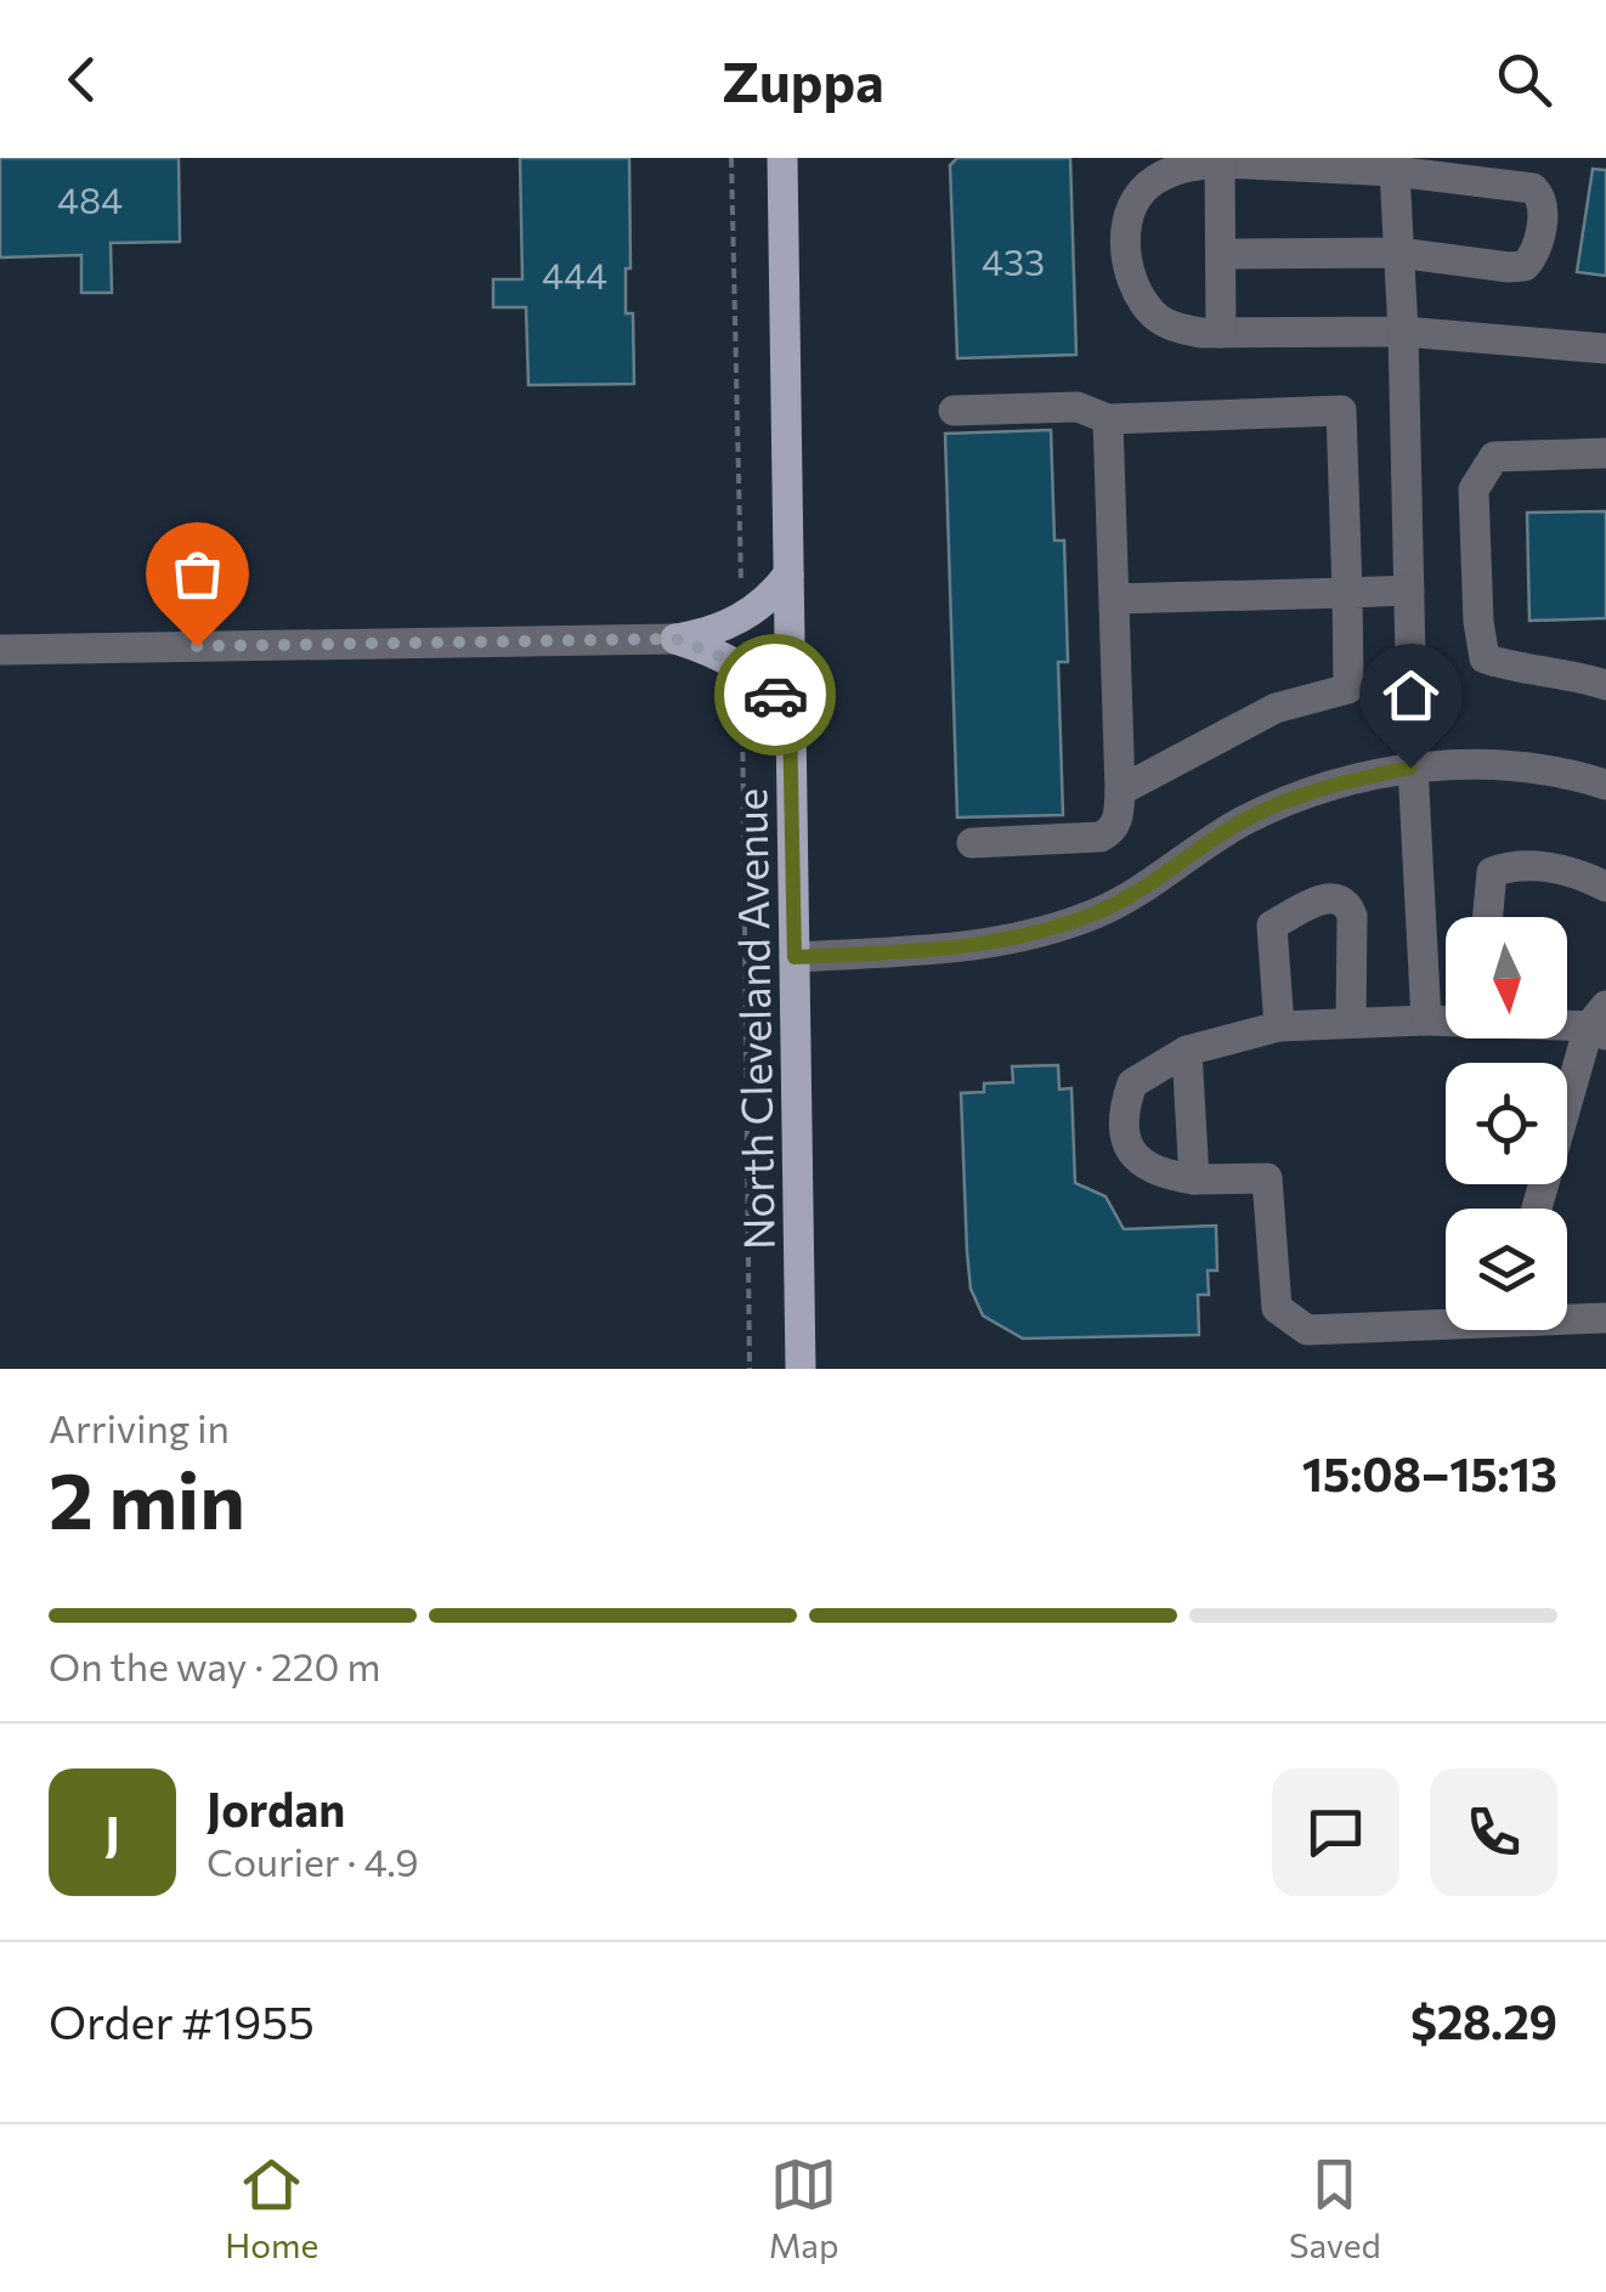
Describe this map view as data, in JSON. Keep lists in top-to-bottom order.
{
  "streets": {
    "main road": ["North Cleveland Avenue"]
  },
  "house_numbers": ["484", "433", "444"],
  "north": "bottom",
  "page": {
    "header": "Zuppa",
    "heading": ["2 min", "Arriving in", "15:08–15:13"],
    "panel": [
      "Jordan",
      "Courier · 4.9",
      "Order #1955",
      "$28.29"
    ],
    "bar": "On the way · 220 m",
    "round": "J",
    "tabs": ["Home", "Map", "Saved"]
  }
}
